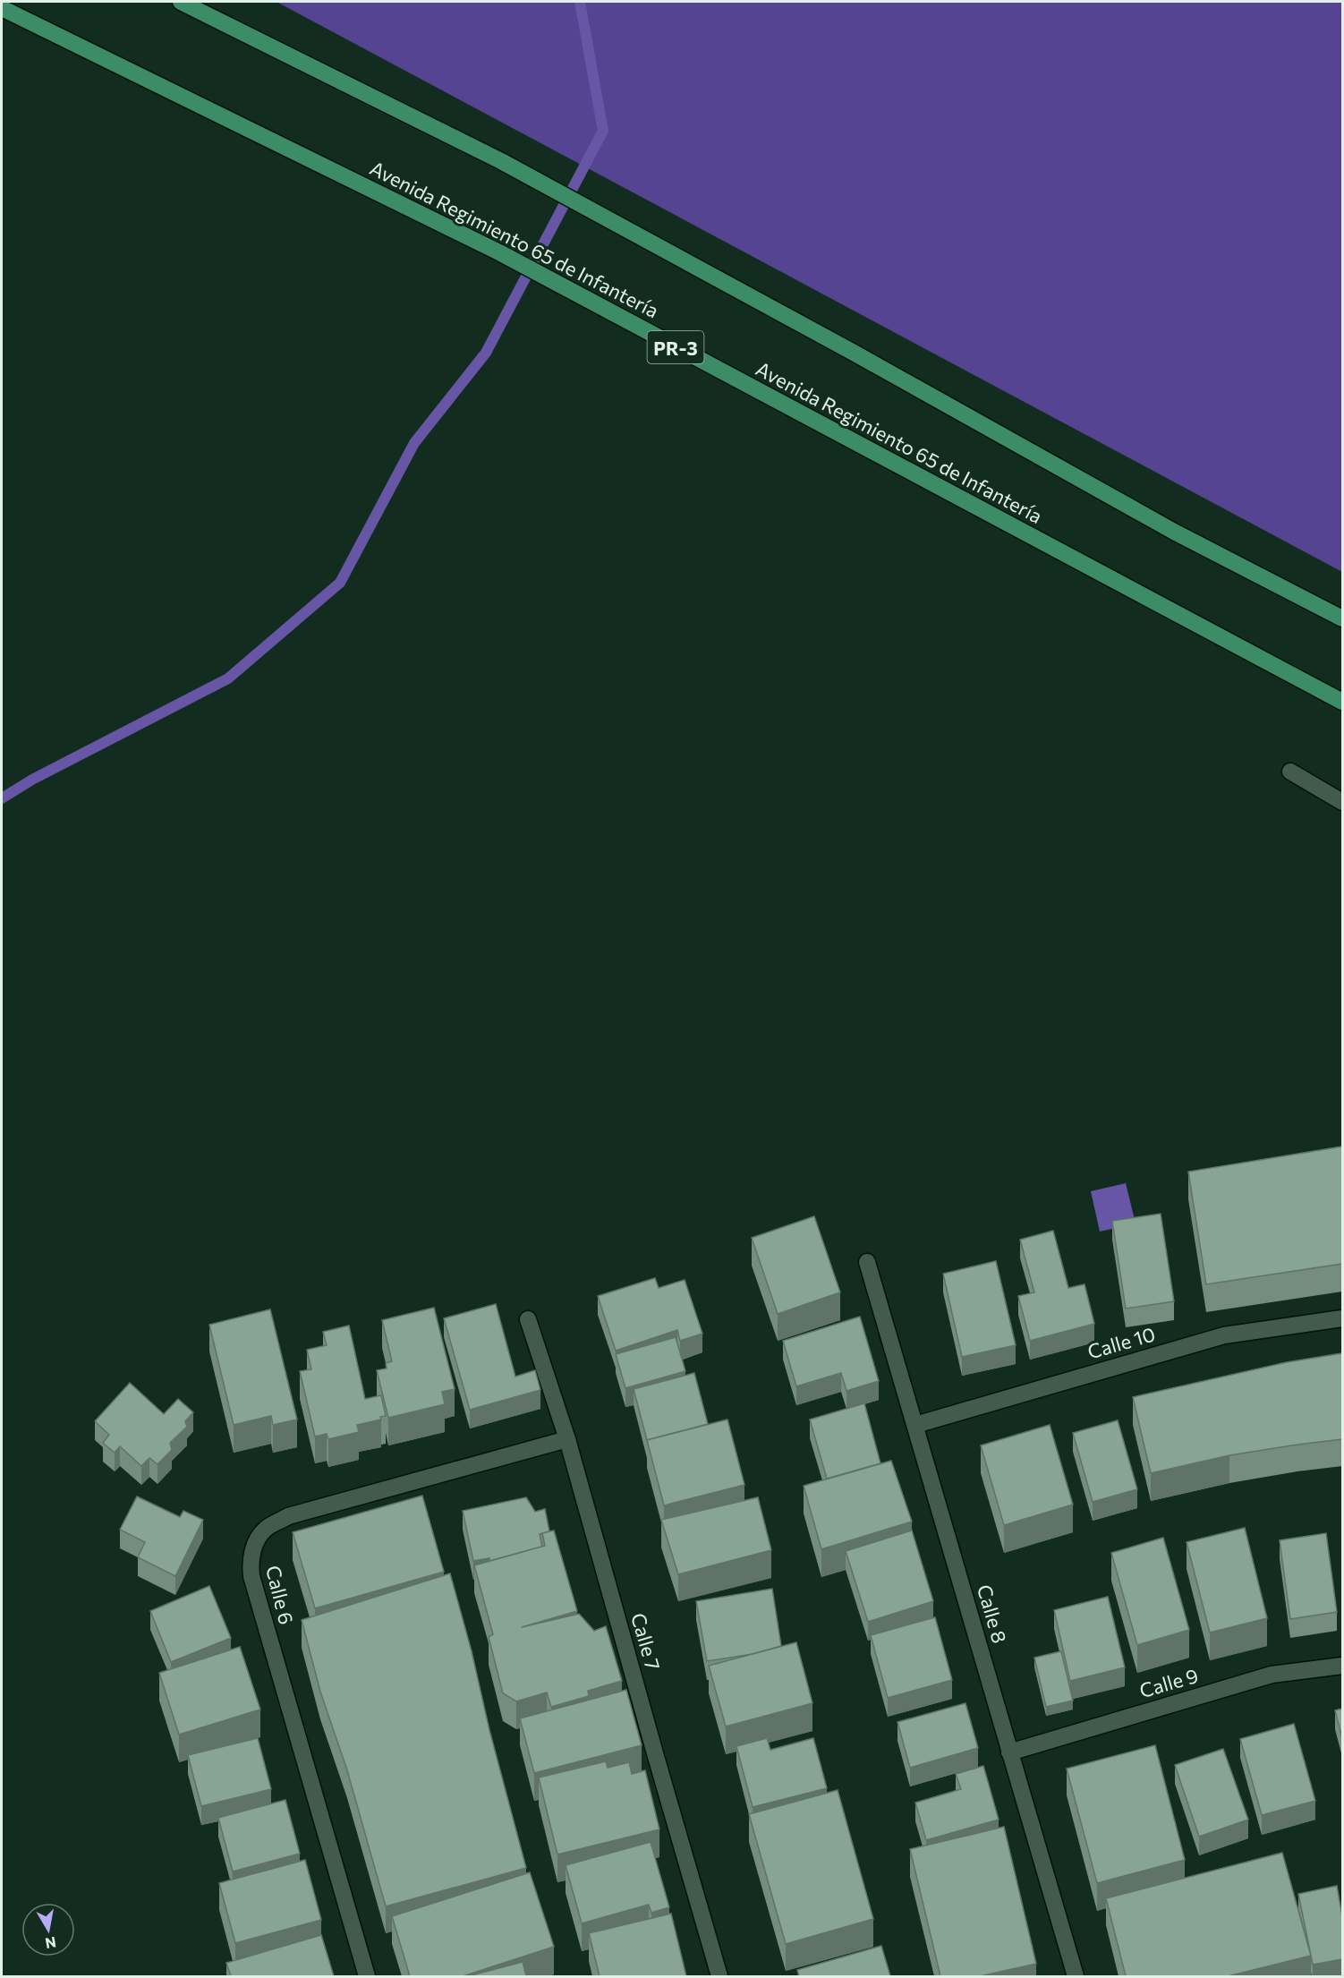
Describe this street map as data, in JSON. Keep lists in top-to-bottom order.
{
  "streets": {
    "main road": ["Avenida Regimiento 65 de Infantería", "PR-3"],
    "street": [
      "Calle 10",
      "Calle 6",
      "Calle 8",
      "Calle 7",
      "Calle 9"
    ]
  },
  "crossings": [
    ["Calle 10", "Calle 8"],
    ["Calle 6", "Calle 7"],
    ["Calle 8", "Calle 9"]
  ],
  "north": "bottom"
}
